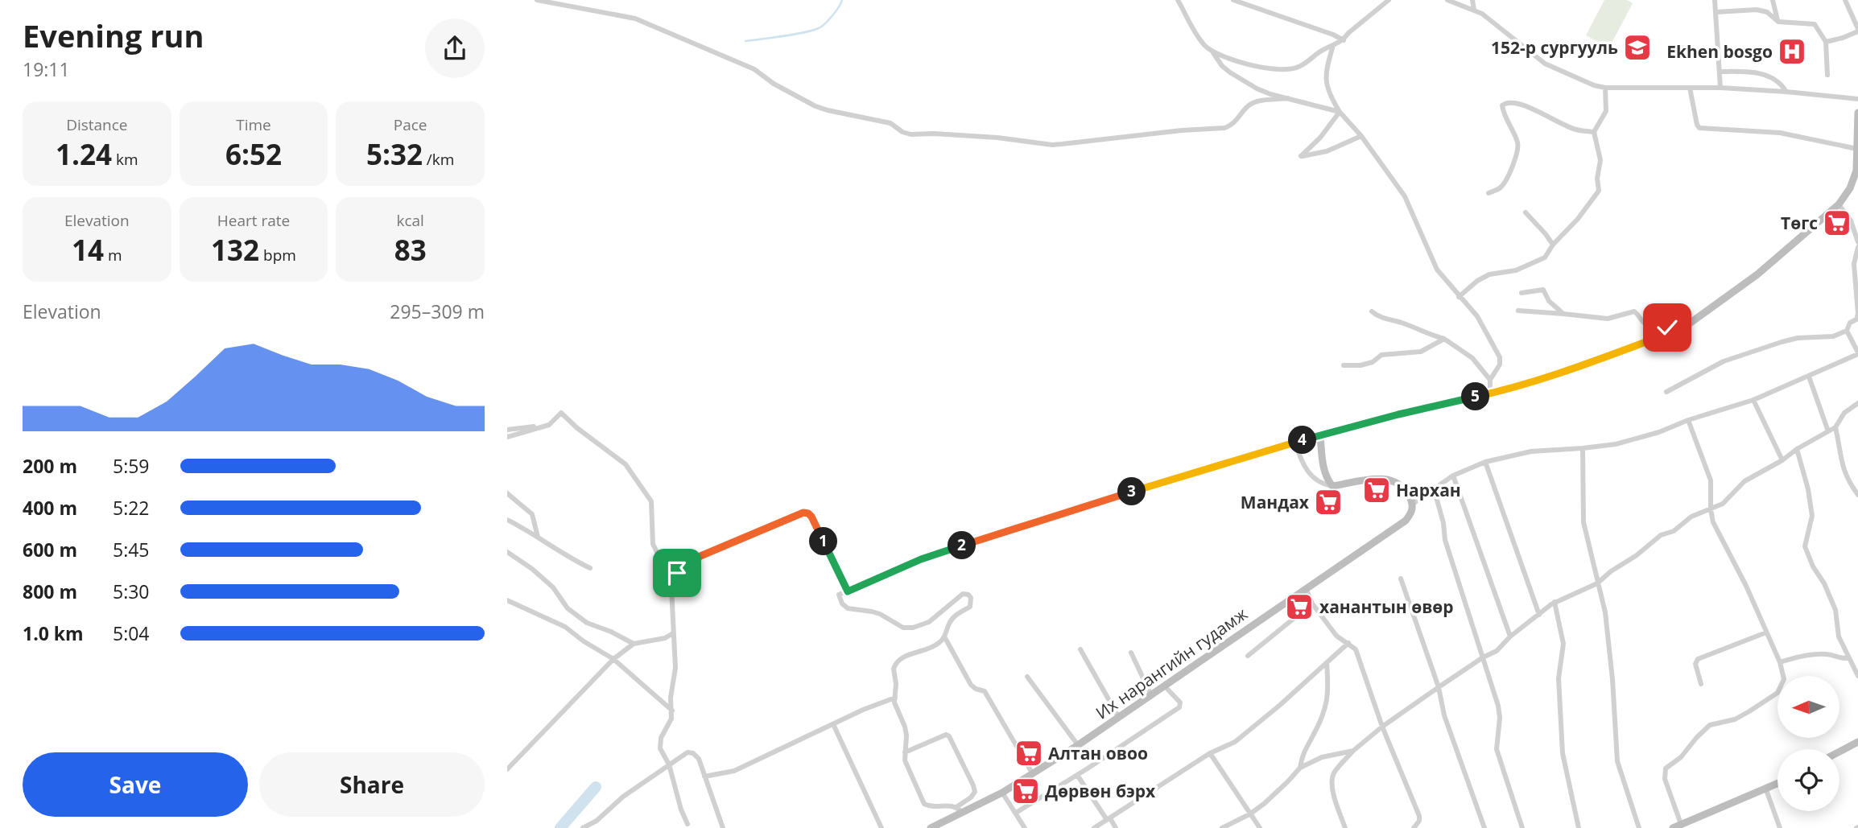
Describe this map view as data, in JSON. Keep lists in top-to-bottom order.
{
  "streets": {
    "main road": ["Их нарангийн гудамж"]
  },
  "places": {
    "school or university": ["152-р сургууль"],
    "hospital": ["Ekhen bosgo"],
    "supermarket": [
      "Төгс",
      "Нархан",
      "Мандах",
      "ханантын өвөр",
      "Алтан овоо",
      "Дөрвөн бэрх"
    ]
  },
  "north": "left",
  "page": {
    "heading": ["Evening run", "19:11"],
    "stats": [
      ["Distance", "1.24 km"],
      ["Time", "6:52"],
      ["Pace", "5:32 /km"],
      ["Elevation", "14 m"],
      ["Heart rate", "132 bpm"],
      ["kcal", "83"]
    ],
    "chart": ["Elevation", "295–309 m"],
    "pins": [
      "5",
      "4",
      "3",
      "1",
      "2"
    ],
    "list": [
      {
        "name": "200 m",
        "note": "5:59"
      },
      {
        "name": "400 m",
        "note": "5:22"
      },
      {
        "name": "600 m",
        "note": "5:45"
      },
      {
        "name": "800 m",
        "note": "5:30"
      },
      {
        "name": "1.0 km",
        "note": "5:04"
      }
    ],
    "buttons": ["Save", "Share"]
  }
}
